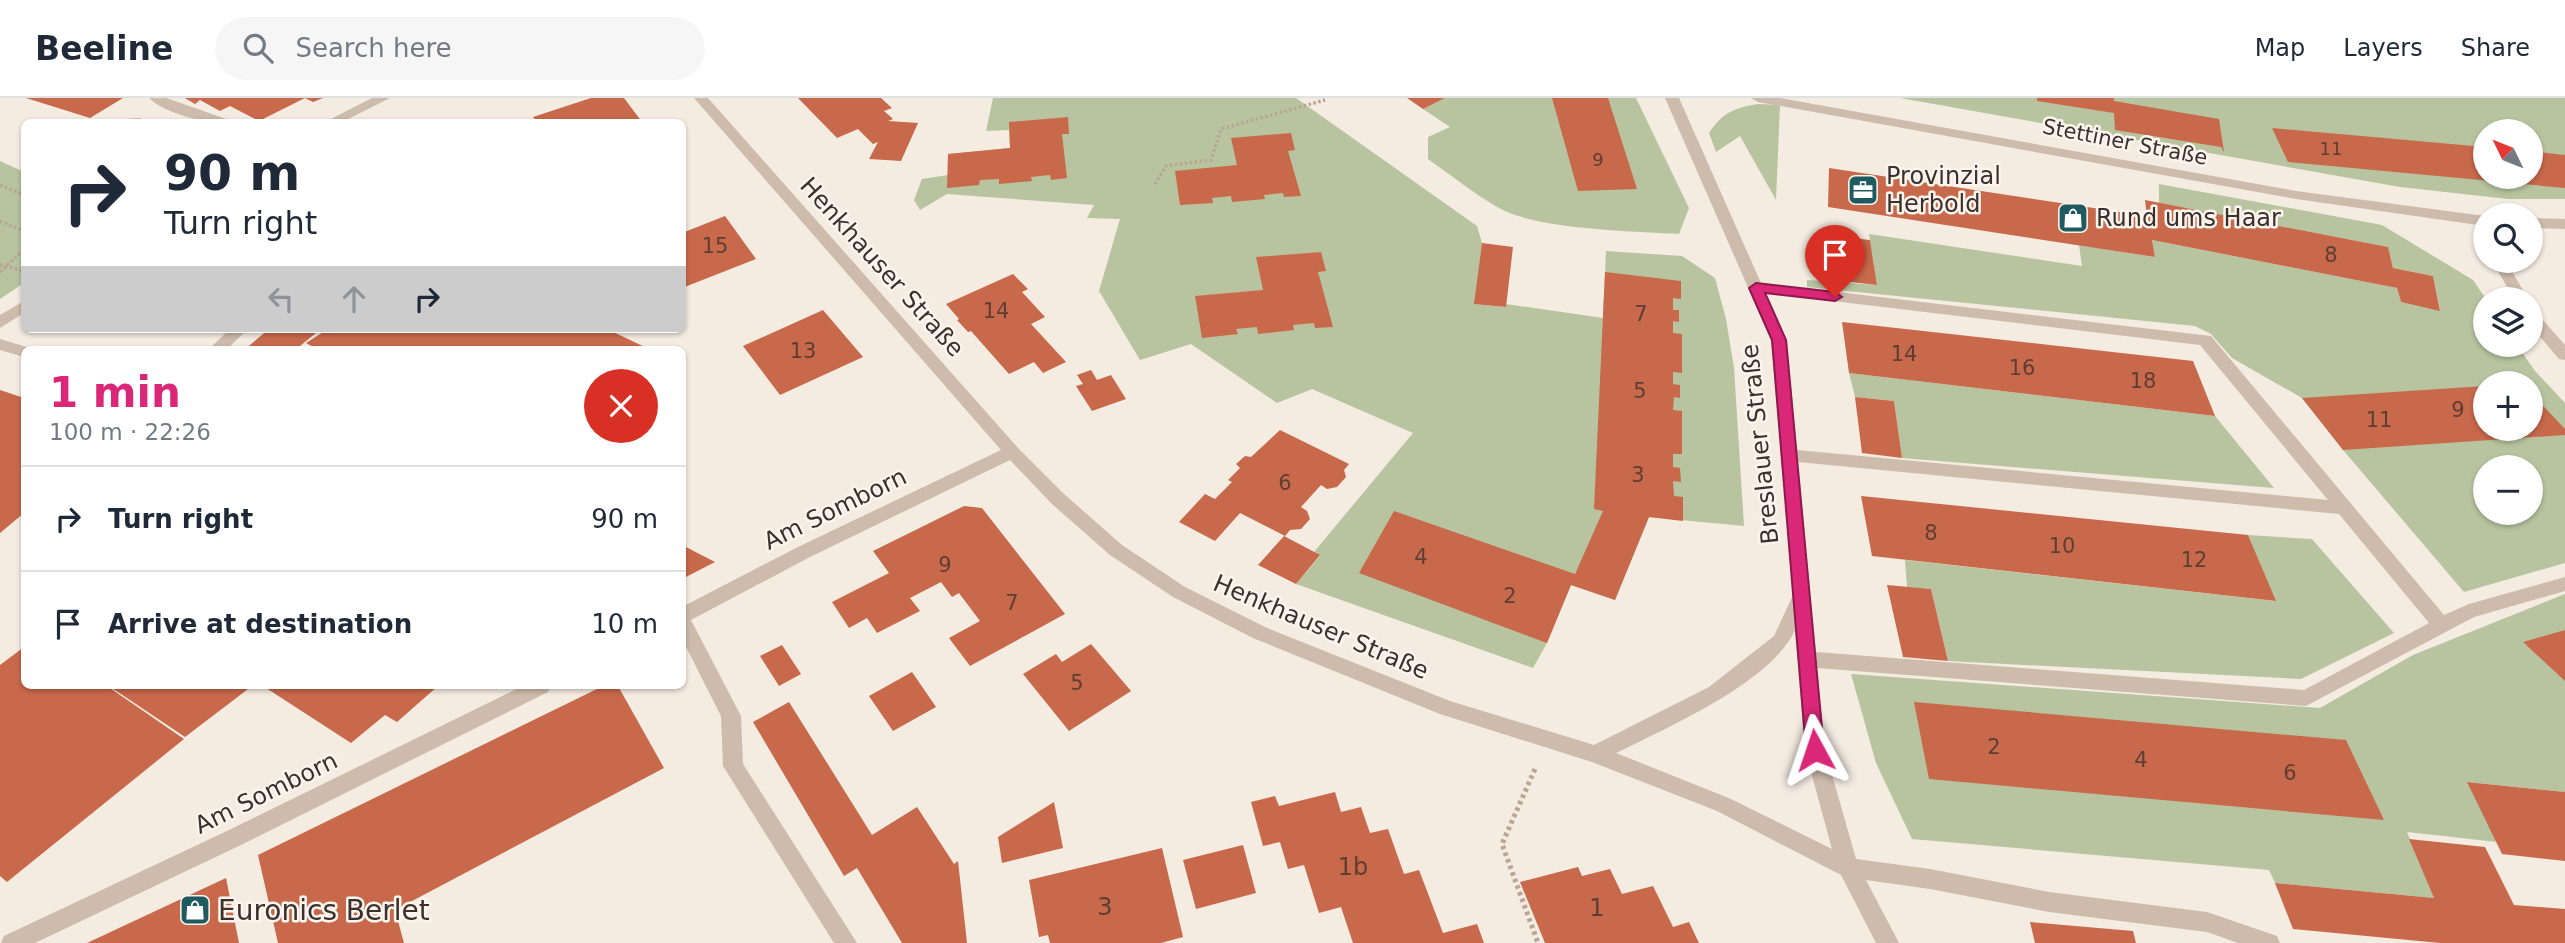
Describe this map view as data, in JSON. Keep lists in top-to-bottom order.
{
  "streets": {
    "street": [
      "Stettiner Straße",
      "Henkhauser Straße",
      "Breslauer Straße",
      "Am Somborn"
    ]
  },
  "crossings": [
    ["Henkhauser Straße", "Breslauer Straße"],
    ["Henkhauser Straße", "Am Somborn"]
  ],
  "places": {
    "office": ["Provinzial Herbold"],
    "shop": ["Rund ums Haar", "Euronics Berlet"]
  },
  "house_numbers": [
    "11",
    "9",
    "15",
    "8",
    "14",
    "7",
    "13",
    "14",
    "16",
    "18",
    "5",
    "9",
    "11",
    "3",
    "6",
    "8",
    "10",
    "4",
    "12",
    "9",
    "2",
    "7",
    "5",
    "2",
    "4",
    "6",
    "1b",
    "3",
    "1"
  ],
  "north": "top left",
  "page": {
    "header": "Beeline",
    "search": "Search here",
    "nav": ["Map", "Layers", "Share"],
    "map_buttons": ["+", "−"],
    "turn": ["90 m", "Turn right"],
    "heading": ["1 min", "100 m · 22:26"],
    "list": [
      {
        "name": "Turn right",
        "value": "90 m"
      },
      {
        "name": "Arrive at destination",
        "value": "10 m"
      }
    ]
  }
}
